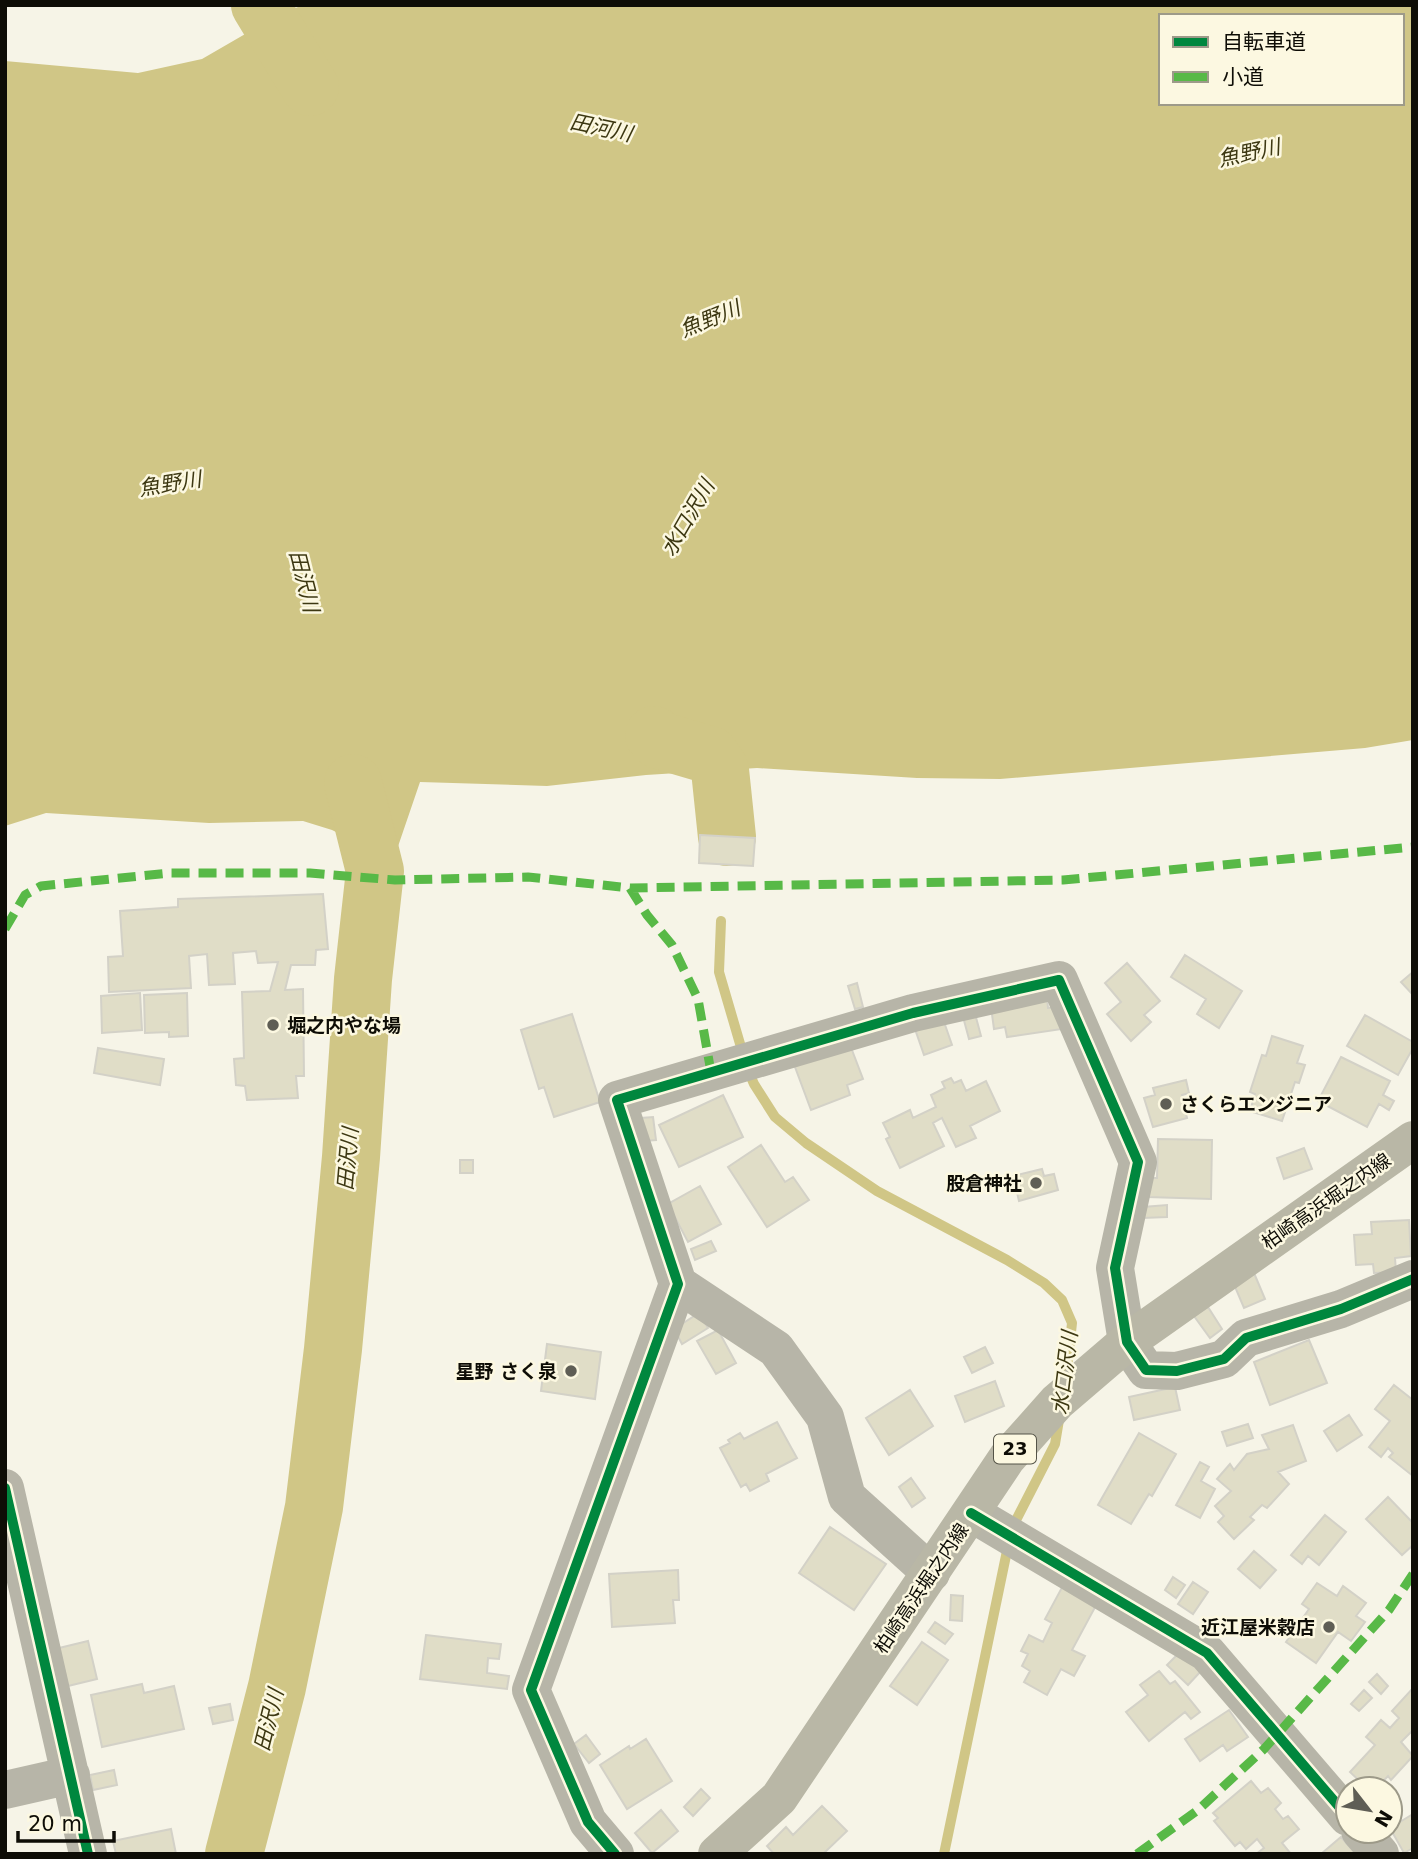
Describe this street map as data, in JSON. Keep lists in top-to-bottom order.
{
  "streets": {
    "main road": ["柏崎高浜堀之内線", "23"]
  },
  "water": [
    "田河川",
    "魚野川",
    "水口沢川",
    "田沢川"
  ],
  "places": [
    "堀之内やな場",
    "さくらエンジニア",
    "股倉神社",
    "星野 さく泉",
    "近江屋米穀店"
  ],
  "legend": ["自転車道", "小道"],
  "scale_bar": "20 m",
  "north": "bottom right"
}
